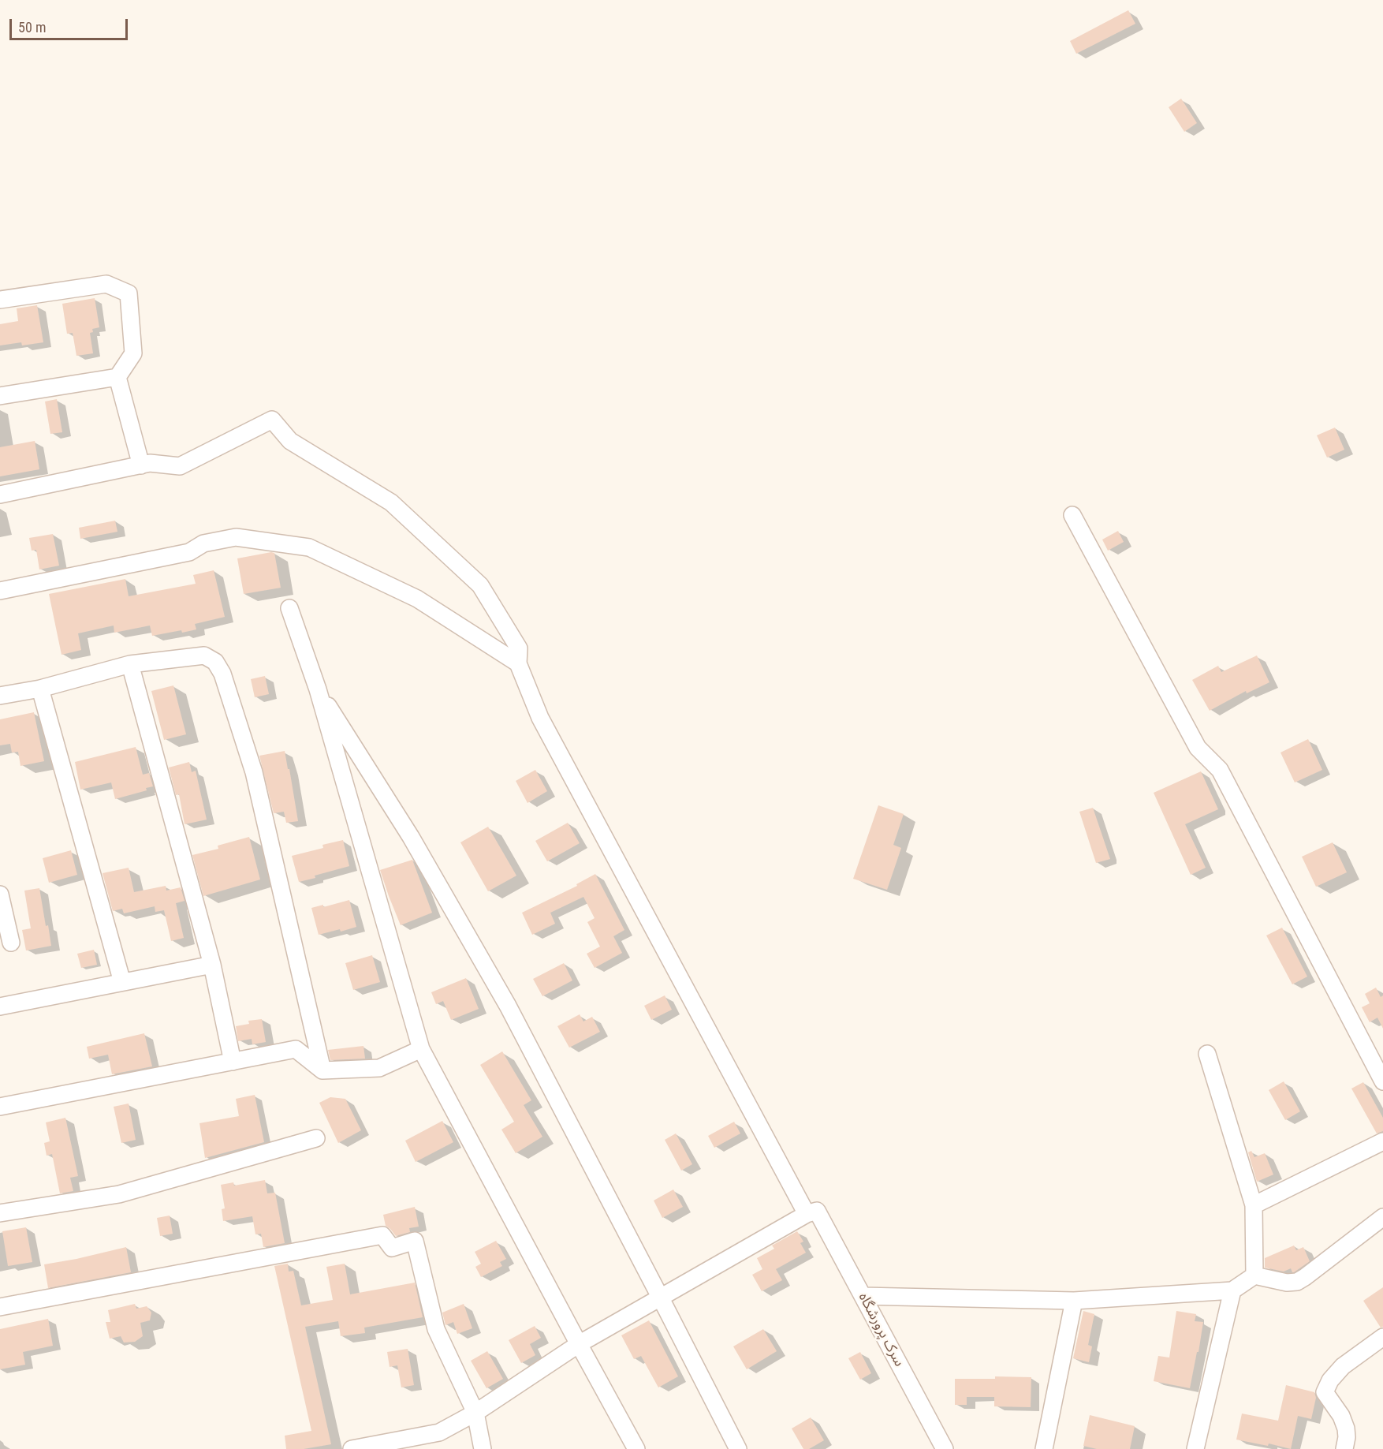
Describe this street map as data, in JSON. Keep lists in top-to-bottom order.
{
  "streets": {
    "street": ["سرک پرورشگاه"]
  },
  "scale_bar": "50 m"
}
